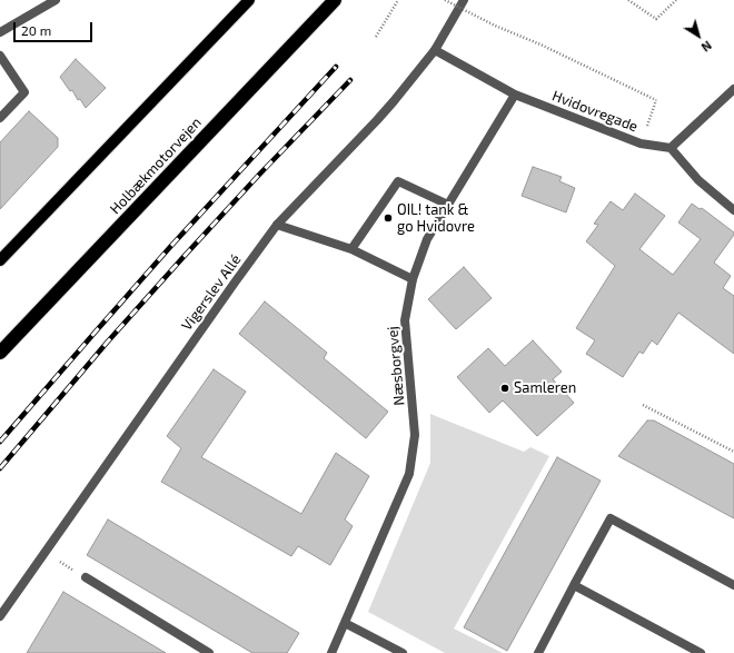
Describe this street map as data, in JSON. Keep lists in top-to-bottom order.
{
  "streets": {
    "highway": ["Holbækmotorvejen"],
    "street": ["Hvidovregade", "Vigerslev Allé", "Næsborgvej"]
  },
  "crossings": [
    ["Hvidovregade", "Vigerslev Allé"],
    ["Hvidovregade", "Næsborgvej"]
  ],
  "places": ["OIL! tank & go Hvidovre", "Samleren"],
  "scale_bar": "20 m",
  "north": "bottom right"
}
